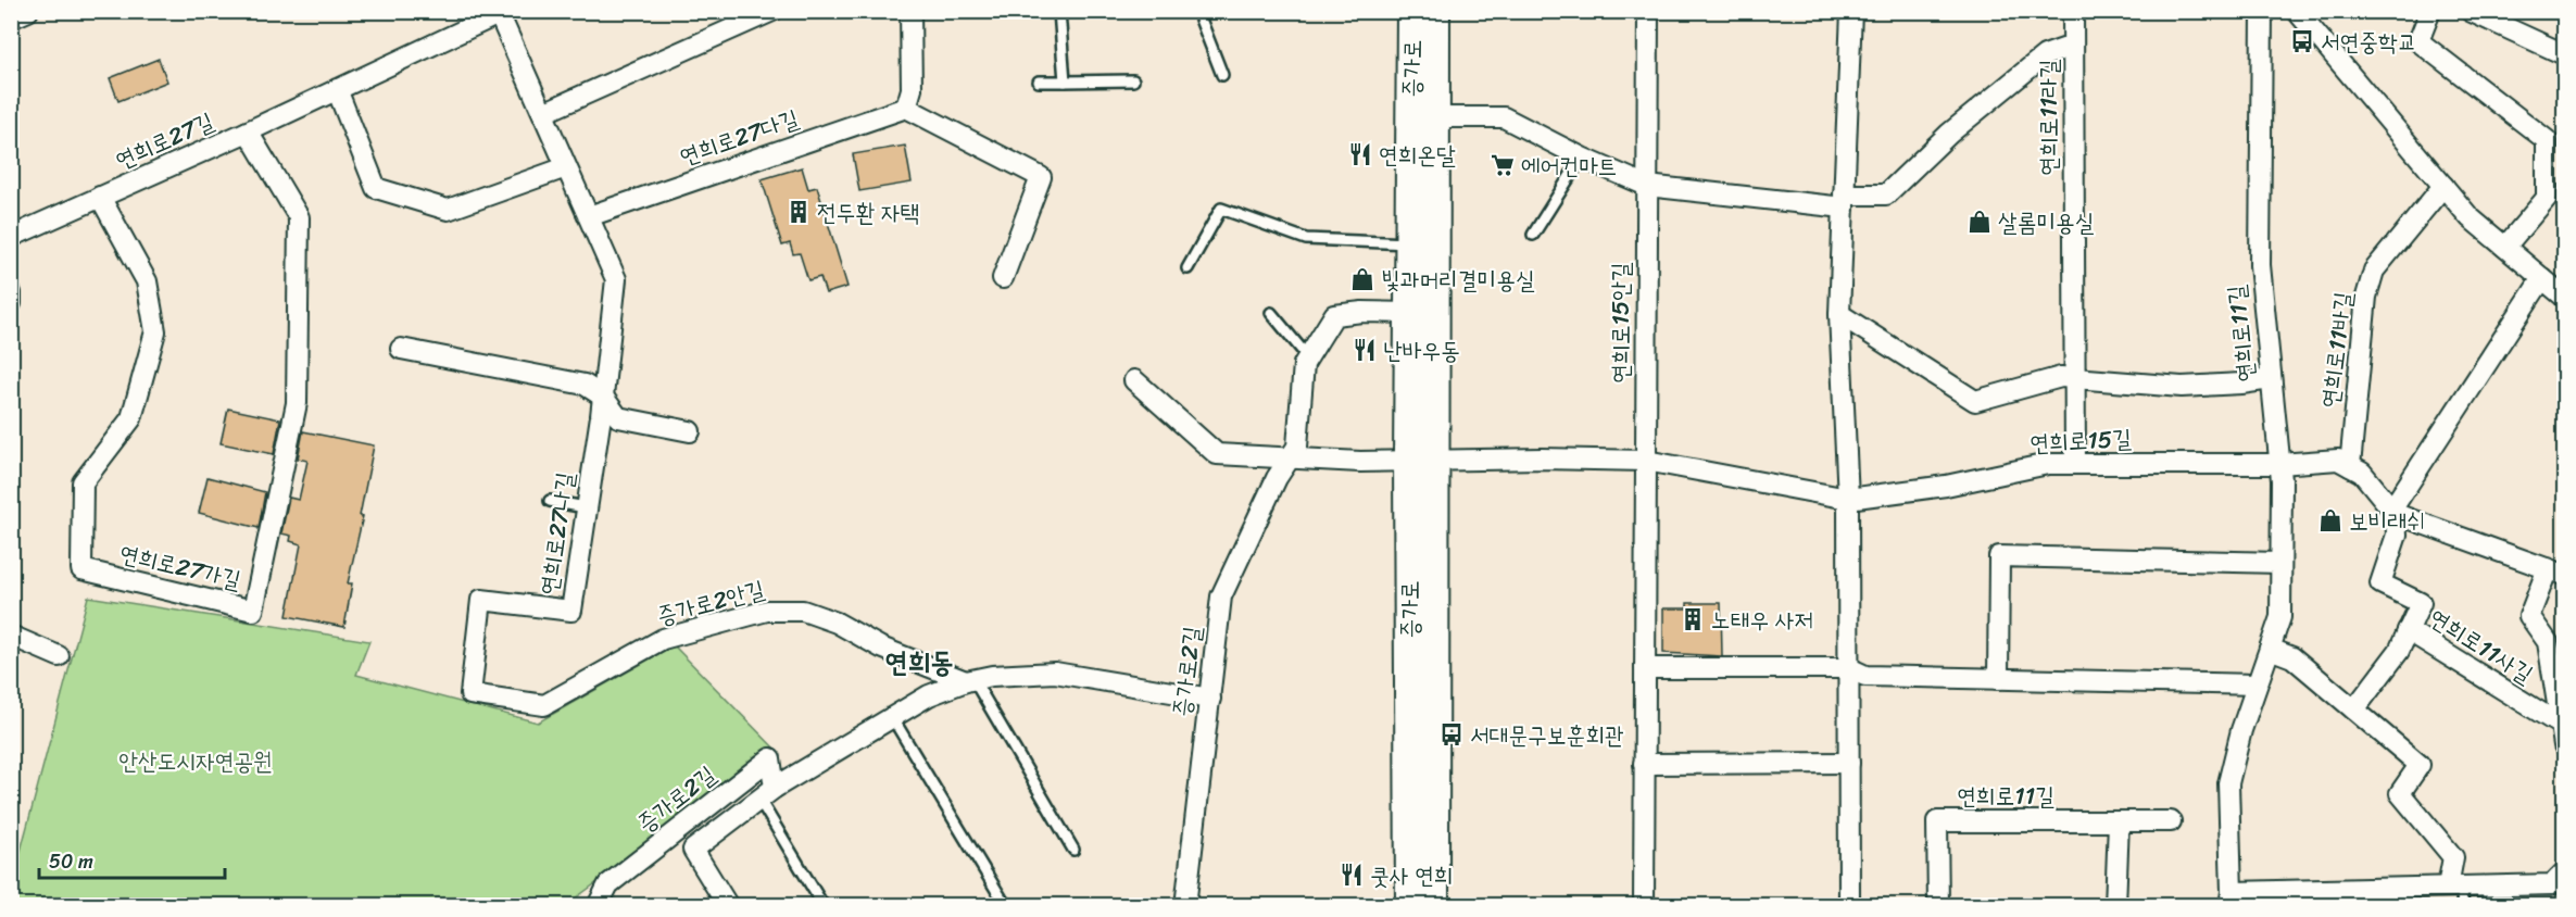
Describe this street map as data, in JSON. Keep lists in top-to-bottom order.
{
  "streets": {
    "main road": ["증가로"],
    "street": [
      "연희로11라길",
      "연희로27다길",
      "연희로27길",
      "연희로15안길",
      "연희로11길",
      "연희로11바길",
      "연희로15길",
      "연희로27나길",
      "연희로27가길",
      "증가로2안길",
      "연희로11사길",
      "증가로2길"
    ]
  },
  "crossings": [
    ["증가로", "연희로15안길"],
    ["연희로11라길", "연희로15길"],
    ["연희로27다길", "연희로27나길"],
    ["연희로27길", "연희로27나길"],
    ["연희로27길", "연희로27가길"],
    ["연희로11길", "연희로15길"],
    ["연희로27나길", "증가로2안길"]
  ],
  "districts": ["연희동"],
  "parks": ["안산도시자연공원"],
  "places": {
    "bus stop": ["서연중학교", "서대문구보훈회관"],
    "restaurant": ["연희온달", "난바우동", "쿳사 연희"],
    "supermarket": ["에어컨마트"],
    "building": ["전두환 자택", "노태우 사저"],
    "shop": ["살롬미용실", "빛과머리결미용실", "보비래쉬"]
  },
  "scale_bar": "50 m"
}
